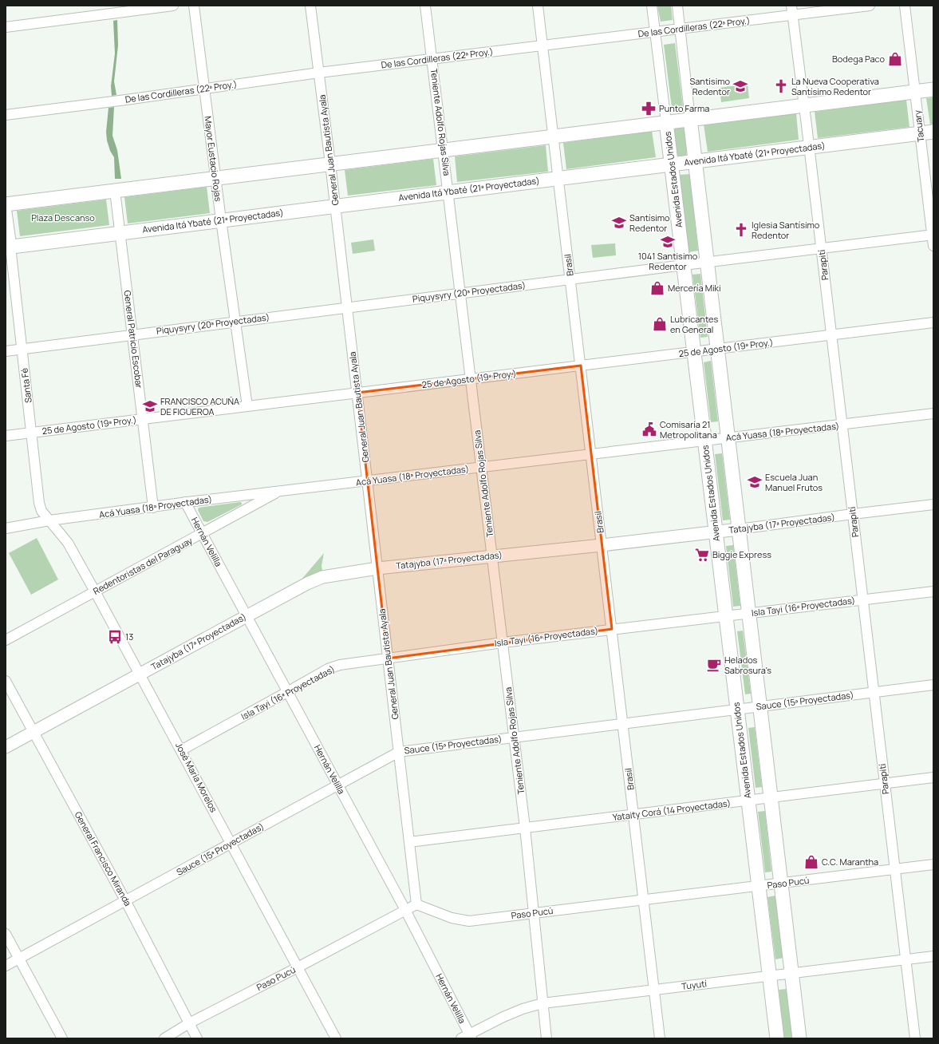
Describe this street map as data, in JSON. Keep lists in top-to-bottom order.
{
  "streets": {
    "main road": ["Avenida Itá Ybaté (21ª Proyectadas)", "Avenida Estados Unidos"],
    "street": [
      "De las Cordilleras (22ª Proy.)",
      "Teniente Adolfo Rojas Silva",
      "Tacuary",
      "General Juan Bautista Ayala",
      "Mayor Eustacio Rojas",
      "Brasil",
      "Parapití",
      "Piquysyry (20ª Proyectadas)",
      "General Patricio Escobar",
      "25 de Agosto (19ª Proy.)",
      "Santa Fé",
      "Acá Yuasa (18ª Proyectadas)",
      "Tatajyba (17ª Proyectadas)",
      "Hernán Velilla",
      "Redentoristas del Paraguay",
      "Isla Tayi (16ª Proyectadas)",
      "Sauce (15ª Proyectadas)",
      "José María Morelos",
      "Yataity Corá (14 Proyectadas)",
      "General Francisco Miranda",
      "Paso Pucú",
      "Tuyutí"
    ]
  },
  "crossings": [
    ["De las Cordilleras (22ª Proy.)", "Teniente Adolfo Rojas Silva"],
    ["De las Cordilleras (22ª Proy.)", "General Juan Bautista Ayala"],
    ["De las Cordilleras (22ª Proy.)", "Mayor Eustacio Rojas"],
    ["De las Cordilleras (22ª Proy.)", "Avenida Estados Unidos"],
    ["De las Cordilleras (22ª Proy.)", "Brasil"],
    ["De las Cordilleras (22ª Proy.)", "Parapití"],
    ["Teniente Adolfo Rojas Silva", "Avenida Itá Ybaté (21ª Proyectadas)"],
    ["Teniente Adolfo Rojas Silva", "Piquysyry (20ª Proyectadas)"],
    ["Teniente Adolfo Rojas Silva", "25 de Agosto (19ª Proy.)"],
    ["Teniente Adolfo Rojas Silva", "Acá Yuasa (18ª Proyectadas)"],
    ["Teniente Adolfo Rojas Silva", "Tatajyba (17ª Proyectadas)"],
    ["Teniente Adolfo Rojas Silva", "Isla Tayi (16ª Proyectadas)"],
    ["Teniente Adolfo Rojas Silva", "Sauce (15ª Proyectadas)"],
    ["Teniente Adolfo Rojas Silva", "Yataity Corá (14 Proyectadas)"],
    ["Teniente Adolfo Rojas Silva", "Paso Pucú"],
    ["Teniente Adolfo Rojas Silva", "Tuyutí"],
    ["Tacuary", "Avenida Itá Ybaté (21ª Proyectadas)"],
    ["Tacuary", "Piquysyry (20ª Proyectadas)"],
    ["General Juan Bautista Ayala", "Avenida Itá Ybaté (21ª Proyectadas)"],
    ["General Juan Bautista Ayala", "Piquysyry (20ª Proyectadas)"],
    ["General Juan Bautista Ayala", "25 de Agosto (19ª Proy.)"],
    ["General Juan Bautista Ayala", "Acá Yuasa (18ª Proyectadas)"],
    ["General Juan Bautista Ayala", "Tatajyba (17ª Proyectadas)"],
    ["General Juan Bautista Ayala", "Isla Tayi (16ª Proyectadas)"],
    ["General Juan Bautista Ayala", "Sauce (15ª Proyectadas)"],
    ["General Juan Bautista Ayala", "Yataity Corá (14 Proyectadas)"],
    ["General Juan Bautista Ayala", "Paso Pucú"],
    ["Avenida Itá Ybaté (21ª Proyectadas)", "Mayor Eustacio Rojas"],
    ["Avenida Itá Ybaté (21ª Proyectadas)", "Avenida Estados Unidos"],
    ["Avenida Itá Ybaté (21ª Proyectadas)", "Brasil"],
    ["Avenida Itá Ybaté (21ª Proyectadas)", "Parapití"],
    ["Avenida Itá Ybaté (21ª Proyectadas)", "General Patricio Escobar"],
    ["Avenida Itá Ybaté (21ª Proyectadas)", "Santa Fé"],
    ["Mayor Eustacio Rojas", "Piquysyry (20ª Proyectadas)"],
    ["Mayor Eustacio Rojas", "25 de Agosto (19ª Proy.)"],
    ["Avenida Estados Unidos", "Piquysyry (20ª Proyectadas)"],
    ["Avenida Estados Unidos", "25 de Agosto (19ª Proy.)"],
    ["Avenida Estados Unidos", "Acá Yuasa (18ª Proyectadas)"],
    ["Avenida Estados Unidos", "Tatajyba (17ª Proyectadas)"],
    ["Avenida Estados Unidos", "Isla Tayi (16ª Proyectadas)"],
    ["Avenida Estados Unidos", "Sauce (15ª Proyectadas)"],
    ["Avenida Estados Unidos", "Yataity Corá (14 Proyectadas)"],
    ["Avenida Estados Unidos", "Paso Pucú"],
    ["Avenida Estados Unidos", "Tuyutí"],
    ["Brasil", "Piquysyry (20ª Proyectadas)"],
    ["Brasil", "25 de Agosto (19ª Proy.)"],
    ["Brasil", "Acá Yuasa (18ª Proyectadas)"],
    ["Brasil", "Tatajyba (17ª Proyectadas)"],
    ["Brasil", "Isla Tayi (16ª Proyectadas)"],
    ["Brasil", "Sauce (15ª Proyectadas)"],
    ["Brasil", "Yataity Corá (14 Proyectadas)"],
    ["Brasil", "Paso Pucú"],
    ["Brasil", "Tuyutí"],
    ["Parapití", "Piquysyry (20ª Proyectadas)"],
    ["Parapití", "25 de Agosto (19ª Proy.)"],
    ["Parapití", "Acá Yuasa (18ª Proyectadas)"],
    ["Parapití", "Tatajyba (17ª Proyectadas)"],
    ["Parapití", "Isla Tayi (16ª Proyectadas)"],
    ["Parapití", "Sauce (15ª Proyectadas)"],
    ["Parapití", "Yataity Corá (14 Proyectadas)"],
    ["Parapití", "Paso Pucú"],
    ["Parapití", "Tuyutí"],
    ["Piquysyry (20ª Proyectadas)", "General Patricio Escobar"],
    ["Piquysyry (20ª Proyectadas)", "Santa Fé"],
    ["General Patricio Escobar", "25 de Agosto (19ª Proy.)"],
    ["General Patricio Escobar", "Acá Yuasa (18ª Proyectadas)"],
    ["25 de Agosto (19ª Proy.)", "Santa Fé"],
    ["Santa Fé", "Acá Yuasa (18ª Proyectadas)"],
    ["Santa Fé", "José María Morelos"],
    ["Acá Yuasa (18ª Proyectadas)", "Hernán Velilla"],
    ["Acá Yuasa (18ª Proyectadas)", "Redentoristas del Paraguay"],
    ["Acá Yuasa (18ª Proyectadas)", "José María Morelos"],
    ["Tatajyba (17ª Proyectadas)", "Hernán Velilla"],
    ["Tatajyba (17ª Proyectadas)", "José María Morelos"],
    ["Tatajyba (17ª Proyectadas)", "General Francisco Miranda"],
    ["Hernán Velilla", "Redentoristas del Paraguay"],
    ["Hernán Velilla", "Isla Tayi (16ª Proyectadas)"],
    ["Hernán Velilla", "Sauce (15ª Proyectadas)"],
    ["Hernán Velilla", "Paso Pucú"],
    ["Hernán Velilla", "Tuyutí"],
    ["Redentoristas del Paraguay", "José María Morelos"],
    ["Isla Tayi (16ª Proyectadas)", "José María Morelos"],
    ["Sauce (15ª Proyectadas)", "José María Morelos"],
    ["Sauce (15ª Proyectadas)", "General Francisco Miranda"],
    ["José María Morelos", "Paso Pucú"],
    ["General Francisco Miranda", "Paso Pucú"]
  ],
  "parks": ["Plaza Descanso"],
  "places": {
    "shop": [
      "Bodega Paco",
      "Mercería Miki",
      "Lubricantes en General",
      "C.C. Marantha"
    ],
    "school or university": [
      "Santisimo Redentor",
      "Santísimo Redentor",
      "1041 Santisimo Redentor",
      "FRANCISCO ACUÑA DE FIGUEROA",
      "Escuela Juan Manuel Frutos"
    ],
    "church": ["La Nueva Cooperativa Santísimo Redentor", "Iglesia Santísimo Redentor"],
    "pharmacy": ["Punto Farma"],
    "public building": ["Comisaría 21 Metropolitana"],
    "supermarket": ["Biggie Express"],
    "bus stop": ["13"],
    "cafe": ["Helados Sabrosura's"]
  }
}
